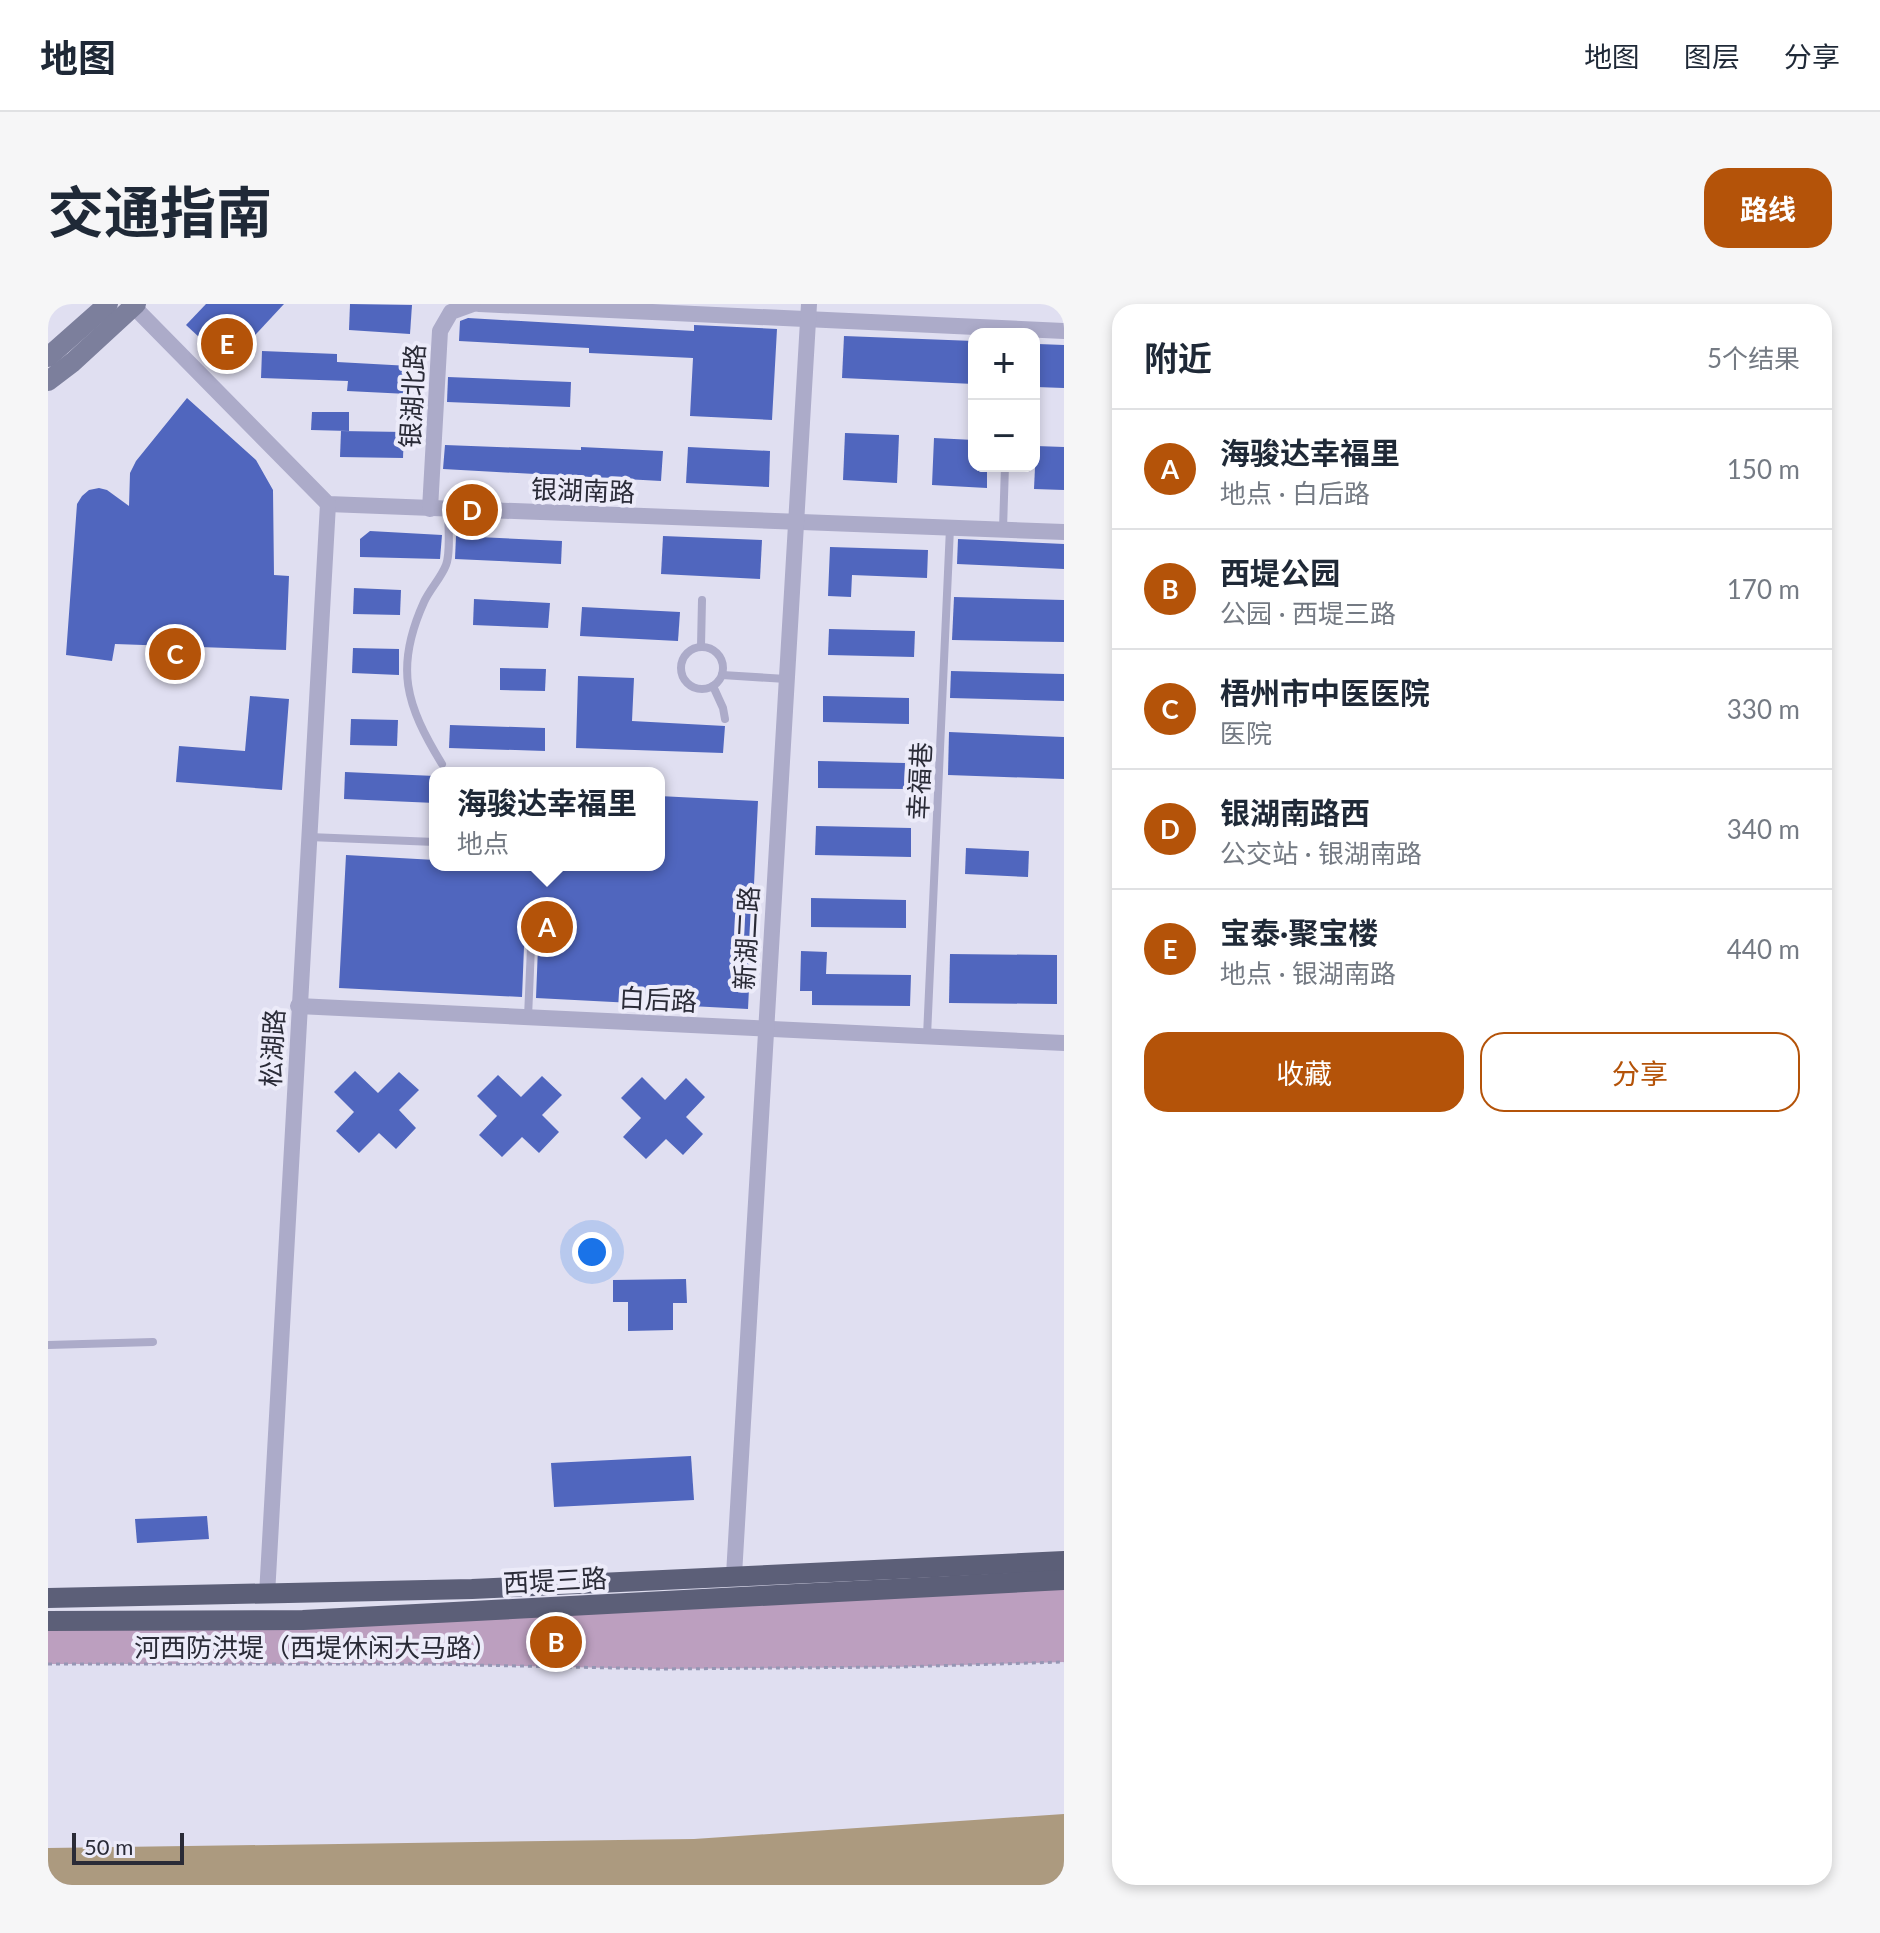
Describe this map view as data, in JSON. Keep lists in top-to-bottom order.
{
  "streets": {
    "main road": ["西堤三路"],
    "street": [
      "银湖北路",
      "银湖南路",
      "新湖二路",
      "白后路",
      "松湖路"
    ],
    "lane": ["幸福巷"],
    "path": ["河西防洪堤（西堤休闲大马路）"]
  },
  "crossings": [
    ["银湖北路", "银湖南路"],
    ["银湖北路", "新湖二路"],
    ["银湖南路", "幸福巷"],
    ["银湖南路", "新湖二路"],
    ["银湖南路", "松湖路"],
    ["幸福巷", "白后路"],
    ["新湖二路", "白后路"],
    ["新湖二路", "西堤三路"],
    ["白后路", "松湖路"],
    ["松湖路", "西堤三路"]
  ],
  "scale_bar": "50 m",
  "page": {
    "header": "地图",
    "nav": ["地图", "图层", "分享"],
    "title": "交通指南",
    "buttons": [
      "路线",
      ["收藏", "分享"]
    ],
    "heading": ["附近", "5个结果"],
    "pins": [
      "E",
      "D",
      "C",
      "A",
      "B"
    ],
    "map_buttons": ["+", "−"],
    "list": [
      {
        "mark": "A",
        "name": "海骏达幸福里",
        "note": "地点 · 白后路",
        "value": "150 m"
      },
      {
        "mark": "B",
        "name": "西堤公园",
        "note": "公园 · 西堤三路",
        "value": "170 m"
      },
      {
        "mark": "C",
        "name": "梧州市中医医院",
        "note": "医院",
        "value": "330 m"
      },
      {
        "mark": "D",
        "name": "银湖南路西",
        "note": "公交站 · 银湖南路",
        "value": "340 m"
      },
      {
        "mark": "E",
        "name": "宝泰·聚宝楼",
        "note": "地点 · 银湖南路",
        "value": "440 m"
      }
    ],
    "popup": ["海骏达幸福里", "地点"],
    "scale": "50 m"
  }
}
